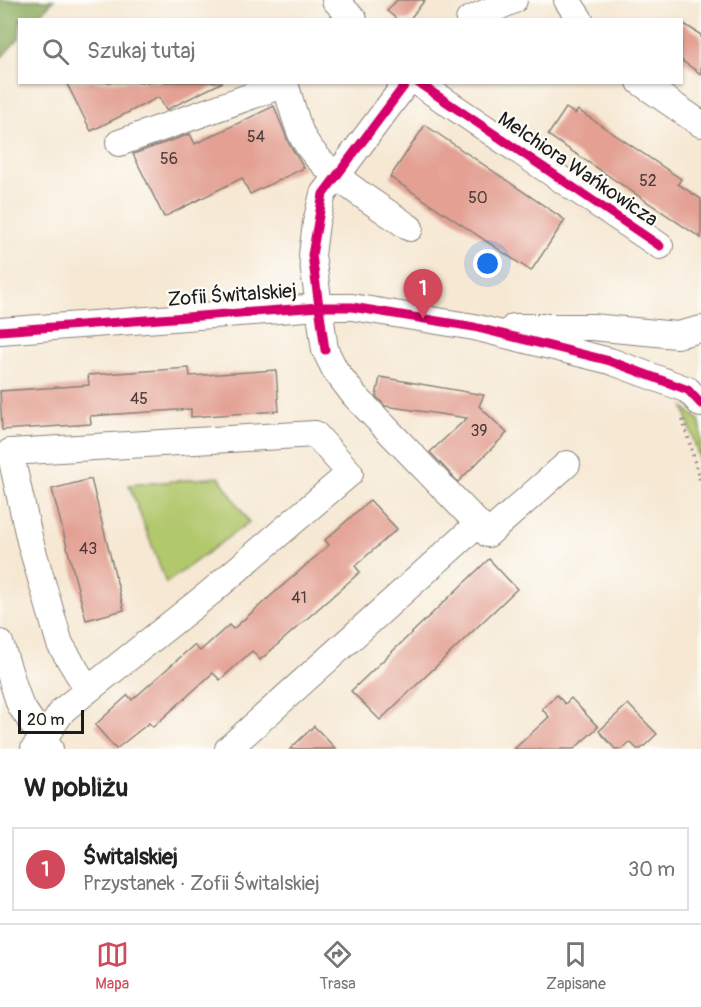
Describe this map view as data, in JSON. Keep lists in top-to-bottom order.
{
  "streets": {
    "street": ["Melchiora Wańkowicza", "Zofii Świtalskiej"]
  },
  "house_numbers": [
    "54",
    "56",
    "52",
    "50",
    "45",
    "39",
    "43",
    "41"
  ],
  "scale_bar": "20 m",
  "page": {
    "search": "Szukaj tutaj",
    "pins": "1",
    "scale": "20 m",
    "heading": "W pobliżu",
    "list": [
      {
        "mark": "1",
        "name": "Świtalskiej",
        "note": "Przystanek · Zofii Świtalskiej",
        "value": "30 m"
      }
    ],
    "nav": ["Mapa", "Trasa", "Zapisane"]
  }
}
